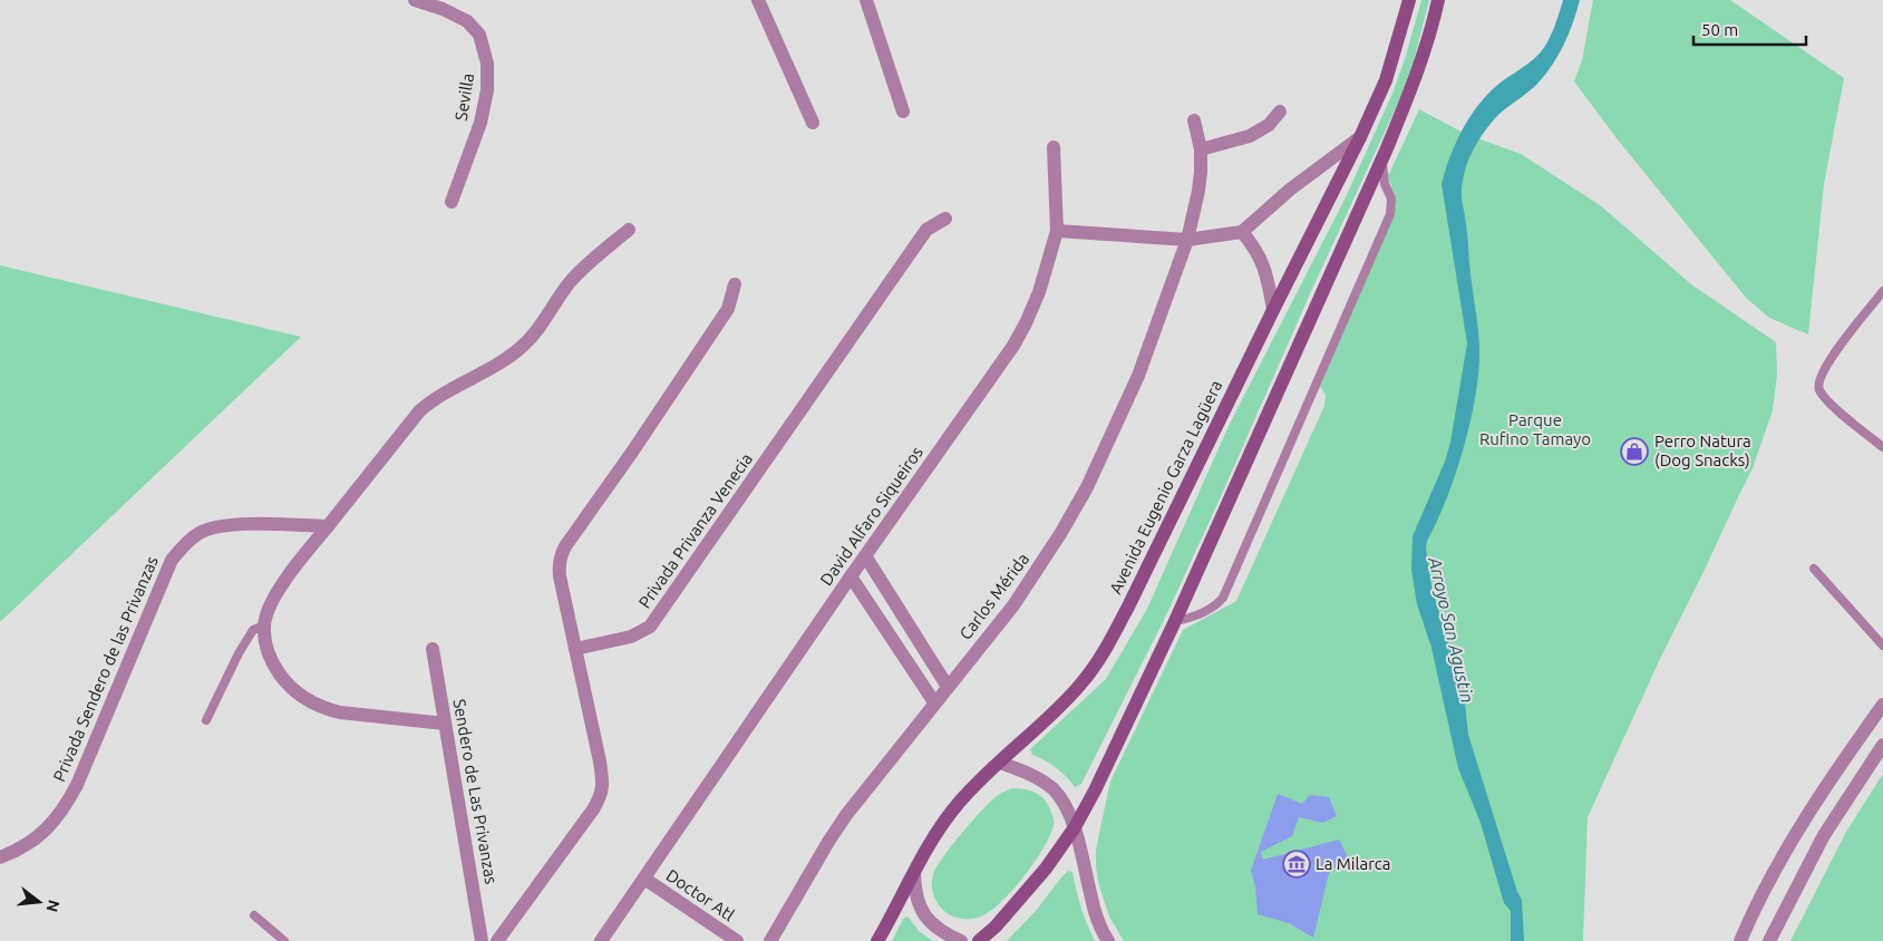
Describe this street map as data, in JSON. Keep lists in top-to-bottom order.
{
  "streets": {
    "main road": ["Avenida Eugenio Garza Lagüera"],
    "street": [
      "Sevilla",
      "David Alfaro Siqueiros",
      "Privada Privanza Venecia",
      "Carlos Mérida",
      "Privada Sendero de las Privanzas",
      "Sendero de Las Privanzas",
      "Doctor Atl"
    ]
  },
  "crossings": [
    ["David Alfaro Siqueiros", "Doctor Atl"]
  ],
  "water": ["Arroyo San Agustin"],
  "parks": ["Parque Rufino Tamayo"],
  "places": {
    "shop": ["Perro Natura (Dog Snacks)"],
    "museum": ["La Milarca"]
  },
  "scale_bar": "50 m",
  "north": "right"
}
